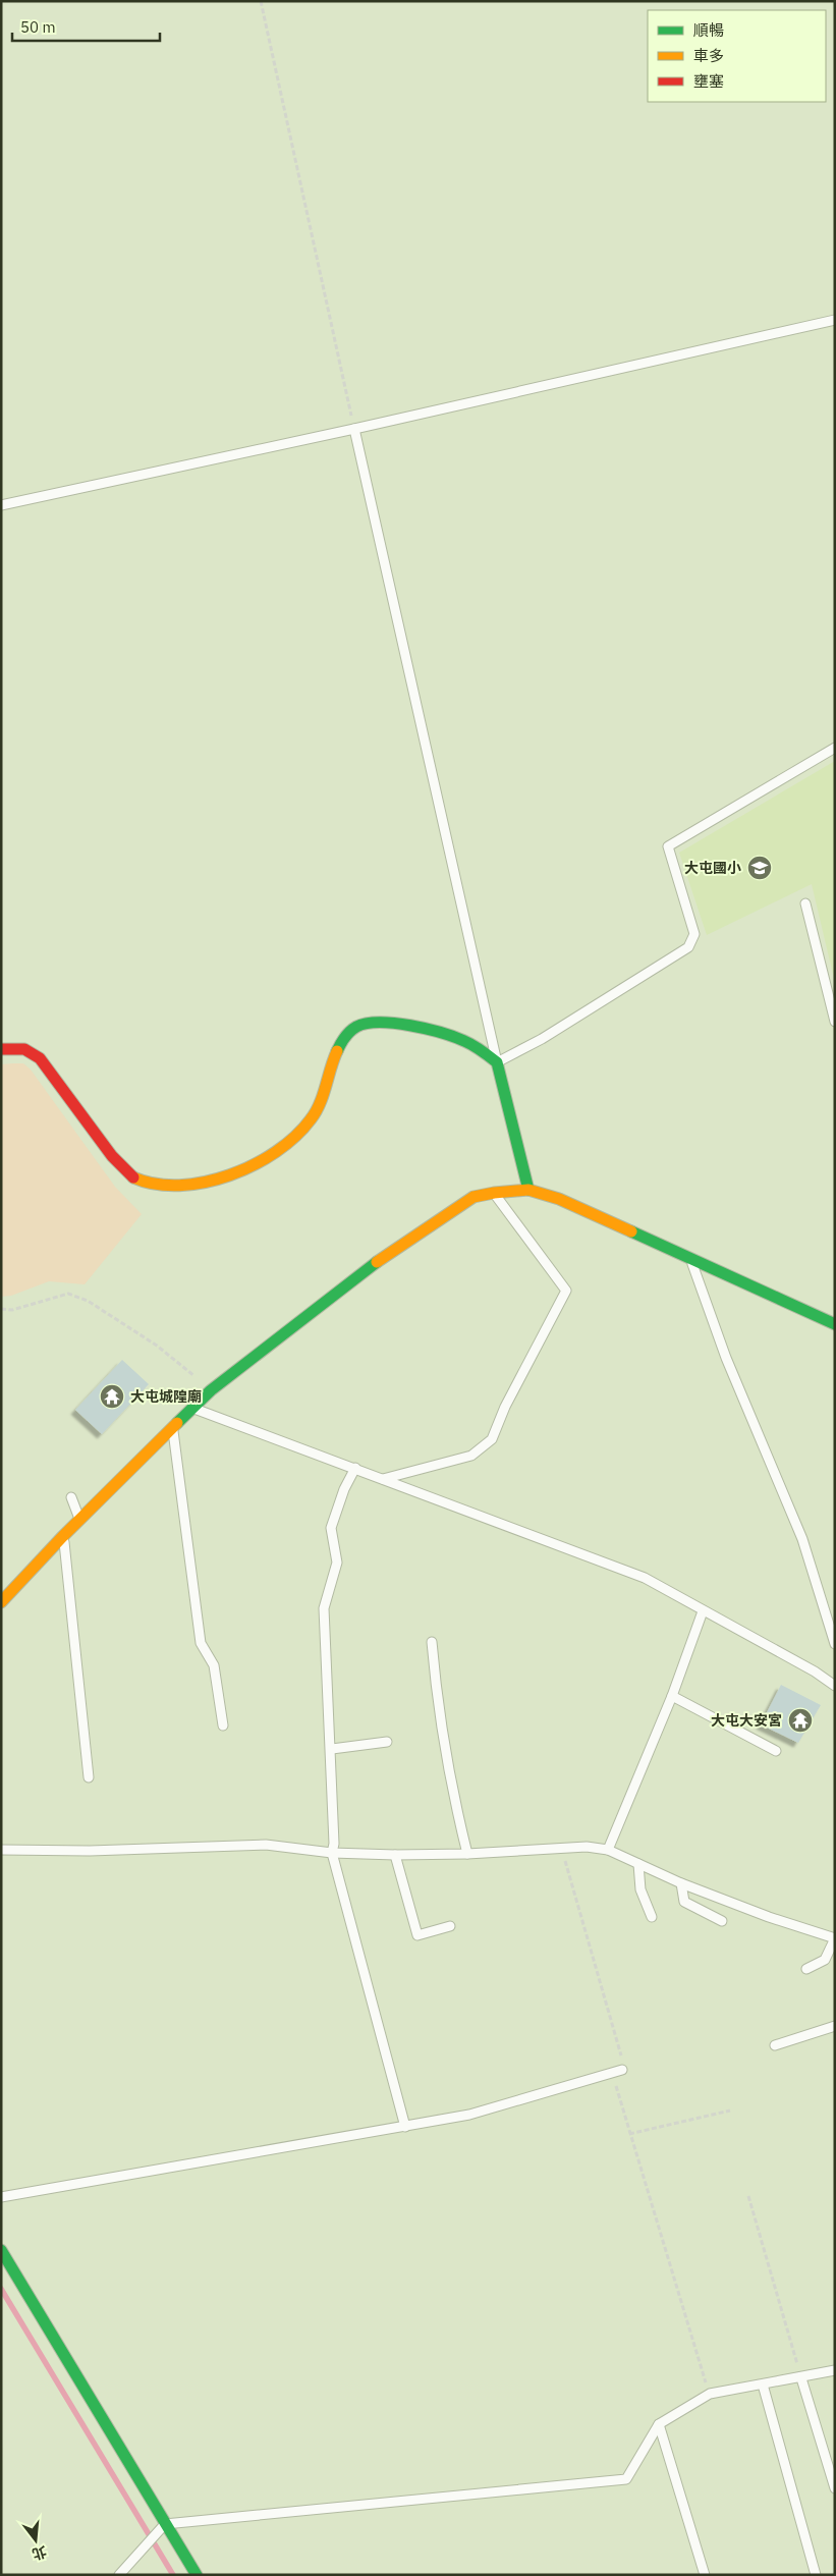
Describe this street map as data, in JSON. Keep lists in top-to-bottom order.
{
  "places": {
    "school or university": ["大屯國小"],
    "temple": ["大屯城隍廟", "大屯大安宮"]
  },
  "legend": ["順暢", "車多", "壅塞"],
  "scale_bar": "50 m",
  "north": "bottom"
}
